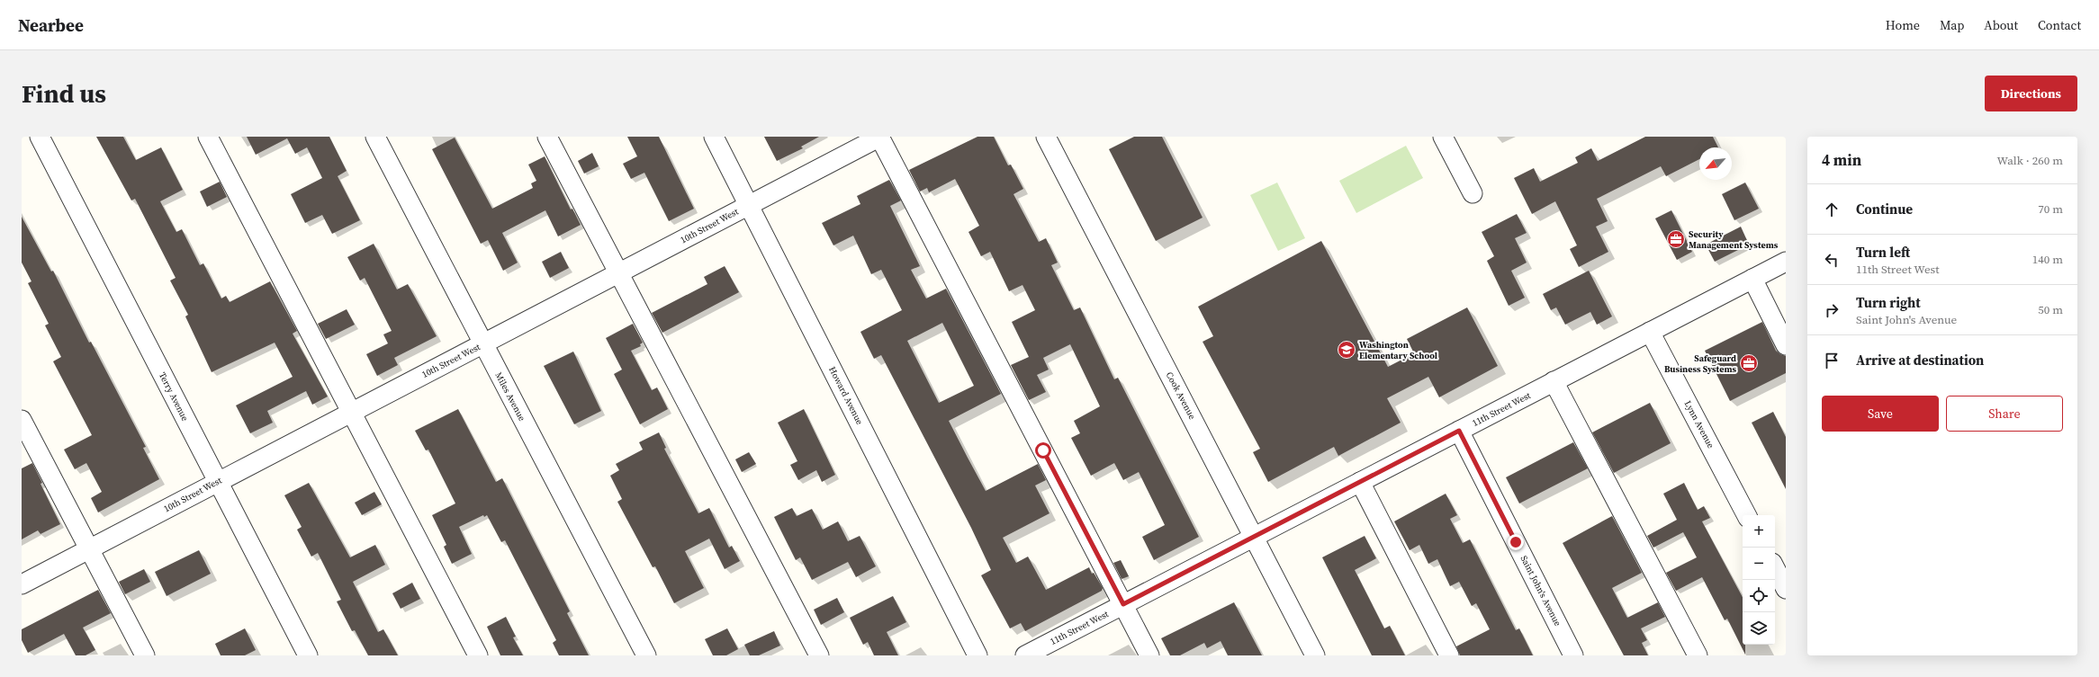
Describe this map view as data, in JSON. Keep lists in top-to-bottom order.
{
  "streets": {
    "street": [
      "10th Street West",
      "Howard Avenue",
      "Cook Avenue",
      "Terry Avenue",
      "Miles Avenue",
      "11th Street West",
      "Lynn Avenue",
      "Saint John's Avenue"
    ]
  },
  "crossings": [
    ["10th Street West", "Howard Avenue"],
    ["10th Street West", "Terry Avenue"],
    ["10th Street West", "Miles Avenue"],
    ["Cook Avenue", "11th Street West"],
    ["11th Street West", "Lynn Avenue"],
    ["11th Street West", "Saint John's Avenue"]
  ],
  "places": {
    "office": ["Security Management Systems", "Safeguard Business Systems"],
    "school or university": ["Washington Elementary School"]
  },
  "north": "bottom left",
  "page": {
    "header": "Nearbee",
    "nav": [
      "Home",
      "Map",
      "About",
      "Contact"
    ],
    "buttons": [
      "Directions",
      ["Save", "Share"]
    ],
    "title": "Find us",
    "heading": ["4 min", "Walk · 260 m"],
    "list": [
      ["Continue", "70 m"],
      ["Turn left", "11th Street West", "140 m"],
      ["Turn right", "Saint John's Avenue", "50 m"],
      "Arrive at destination"
    ],
    "map_buttons": ["+", "−"]
  }
}
